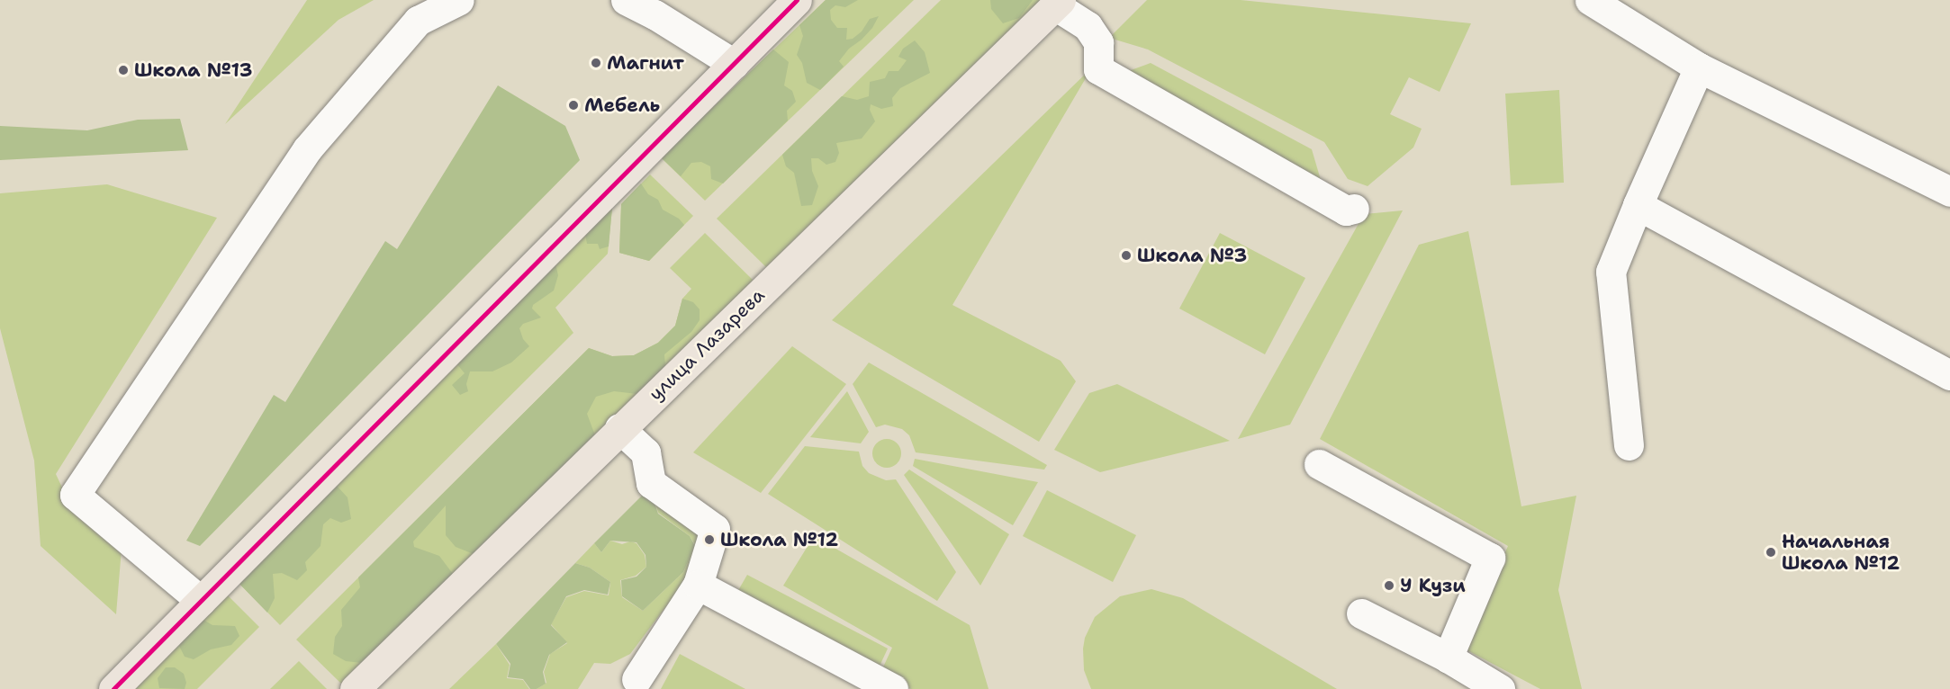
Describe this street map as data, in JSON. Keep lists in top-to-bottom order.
{
  "streets": {
    "main road": ["улица Лазарева"]
  },
  "places": [
    "Магнит",
    "Школа №13",
    "Мебель",
    "Школа №3",
    "Школа №12",
    "Начальная Школа №12",
    "У Кузи"
  ]
}
